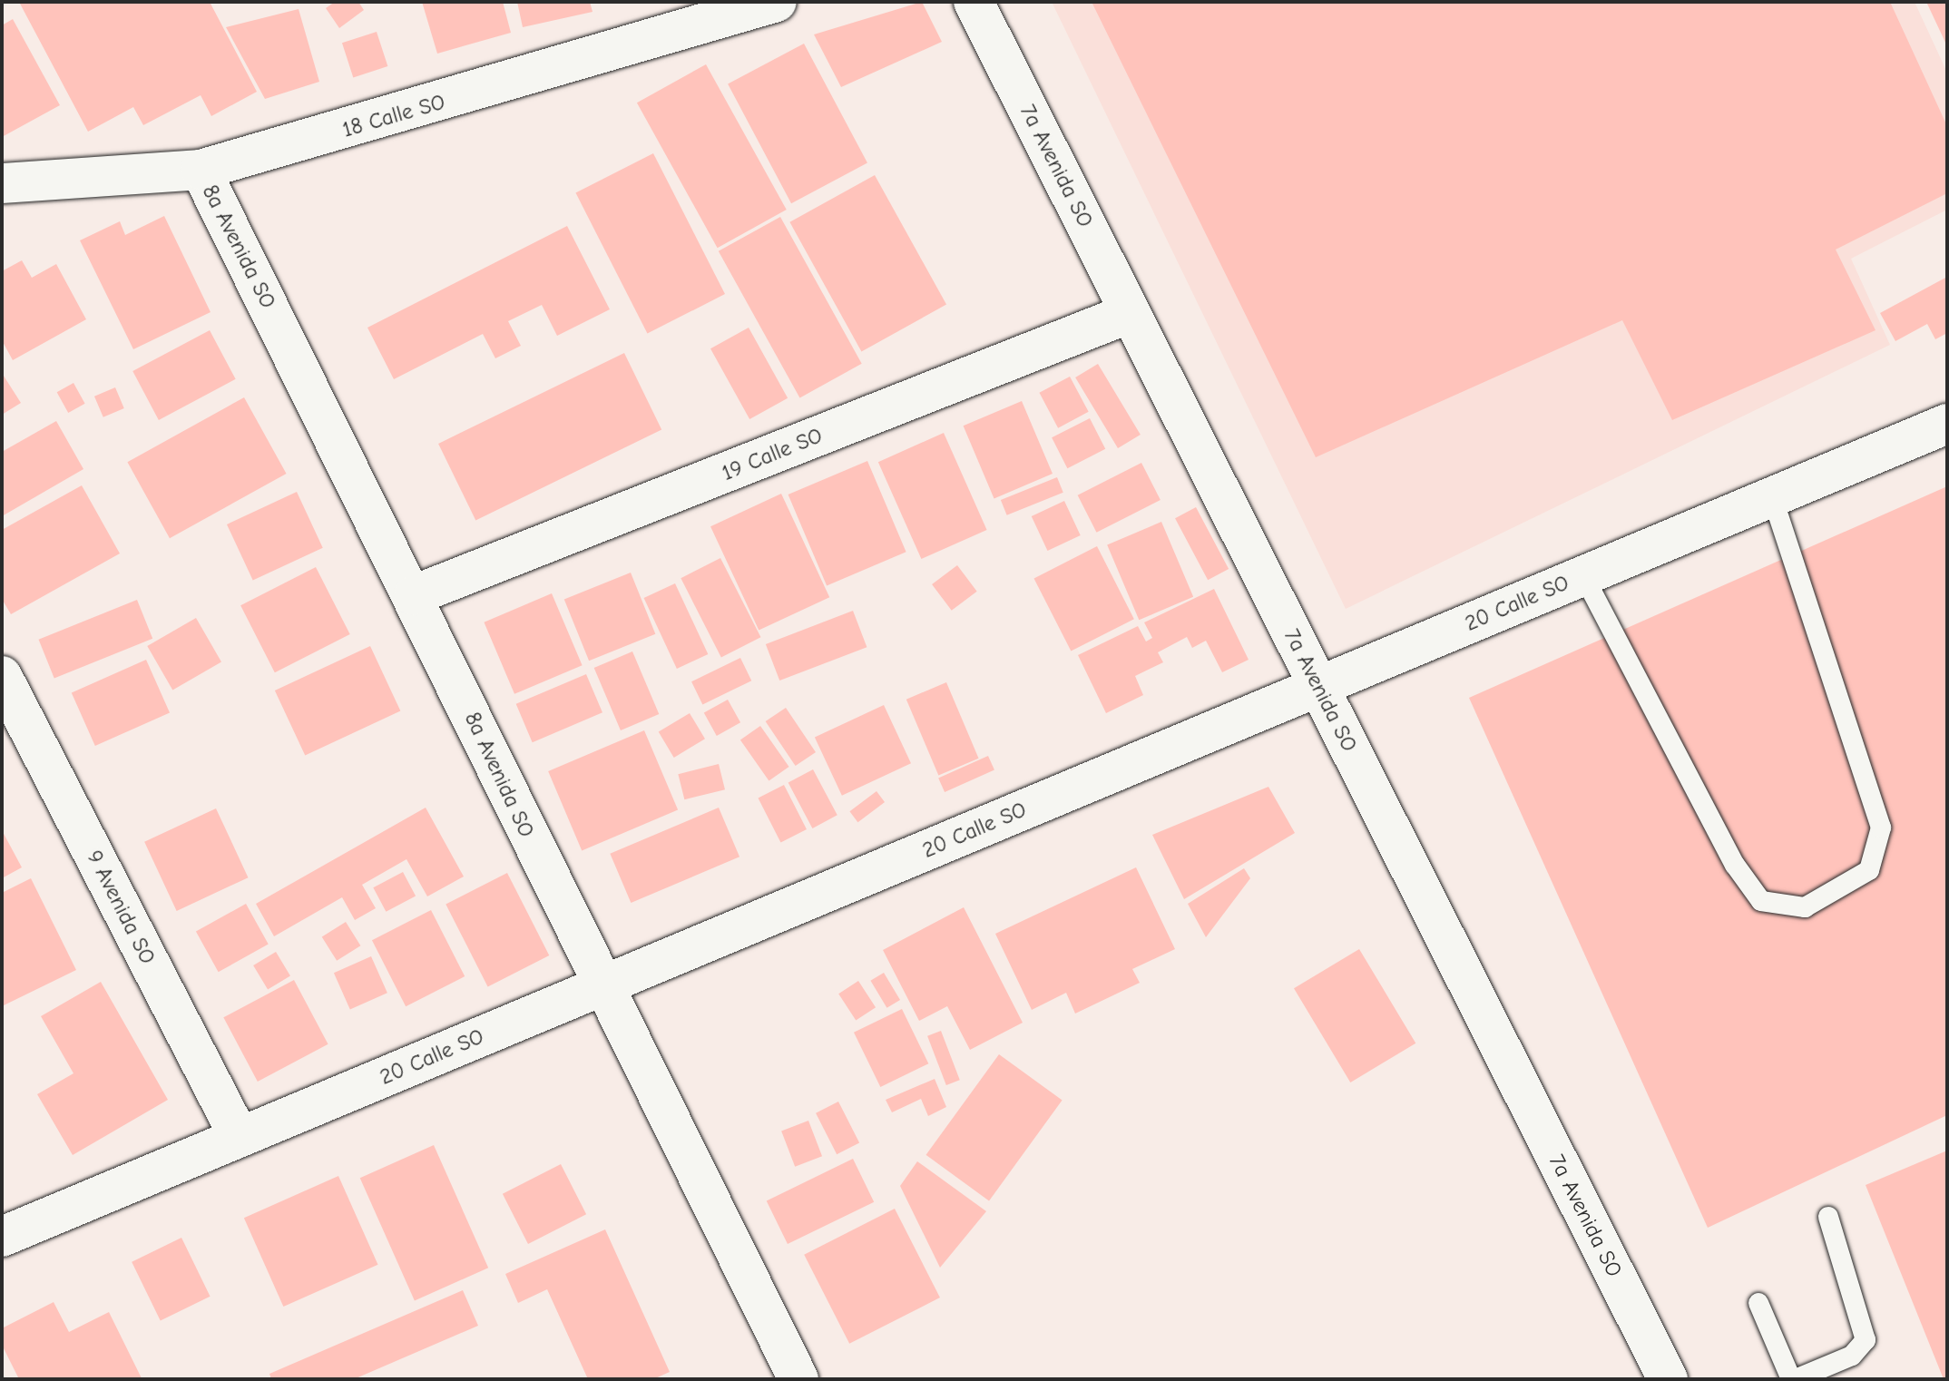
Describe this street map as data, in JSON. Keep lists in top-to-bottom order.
{
  "streets": {
    "street": [
      "18 Calle SO",
      "7a Avenida SO",
      "8a Avenida SO",
      "19 Calle SO",
      "20 Calle SO",
      "9 Avenida SO"
    ]
  },
  "crossings": [
    ["18 Calle SO", "8a Avenida SO"],
    ["7a Avenida SO", "19 Calle SO"],
    ["7a Avenida SO", "20 Calle SO"],
    ["8a Avenida SO", "19 Calle SO"],
    ["8a Avenida SO", "20 Calle SO"],
    ["20 Calle SO", "9 Avenida SO"]
  ]
}
